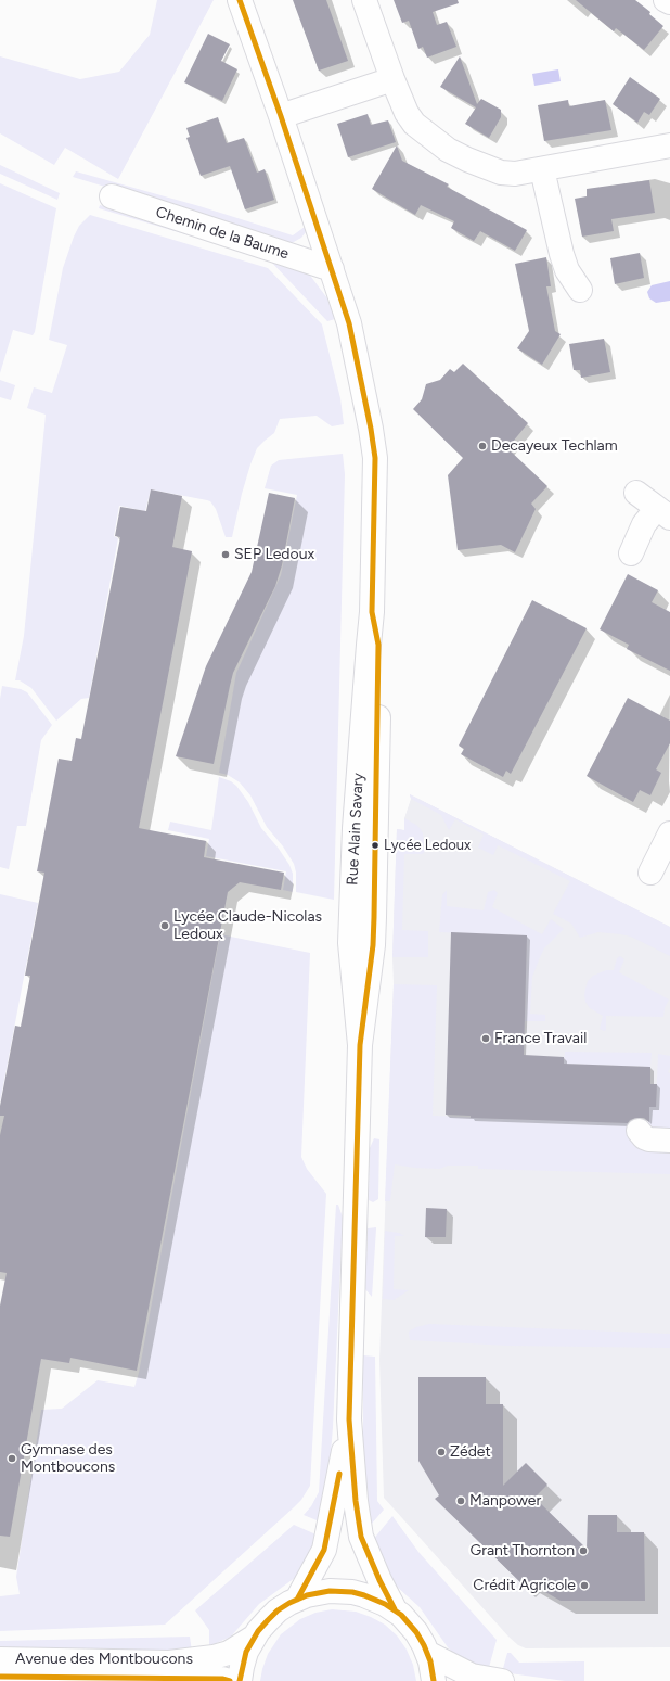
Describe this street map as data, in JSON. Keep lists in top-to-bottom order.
{
  "streets": {
    "street": ["Chemin de la Baume", "Rue Alain Savary", "Avenue des Montboucons"]
  },
  "crossings": [
    ["Chemin de la Baume", "Rue Alain Savary"]
  ],
  "places": [
    "Decayeux Techlam",
    "SEP Ledoux",
    "Lycée Ledoux",
    "Lycée Claude-Nicolas Ledoux",
    "France Travail",
    "Zédet",
    "Gymnase des Montboucons",
    "Manpower",
    "Grant Thornton",
    "Crédit Agricole"
  ]
}
